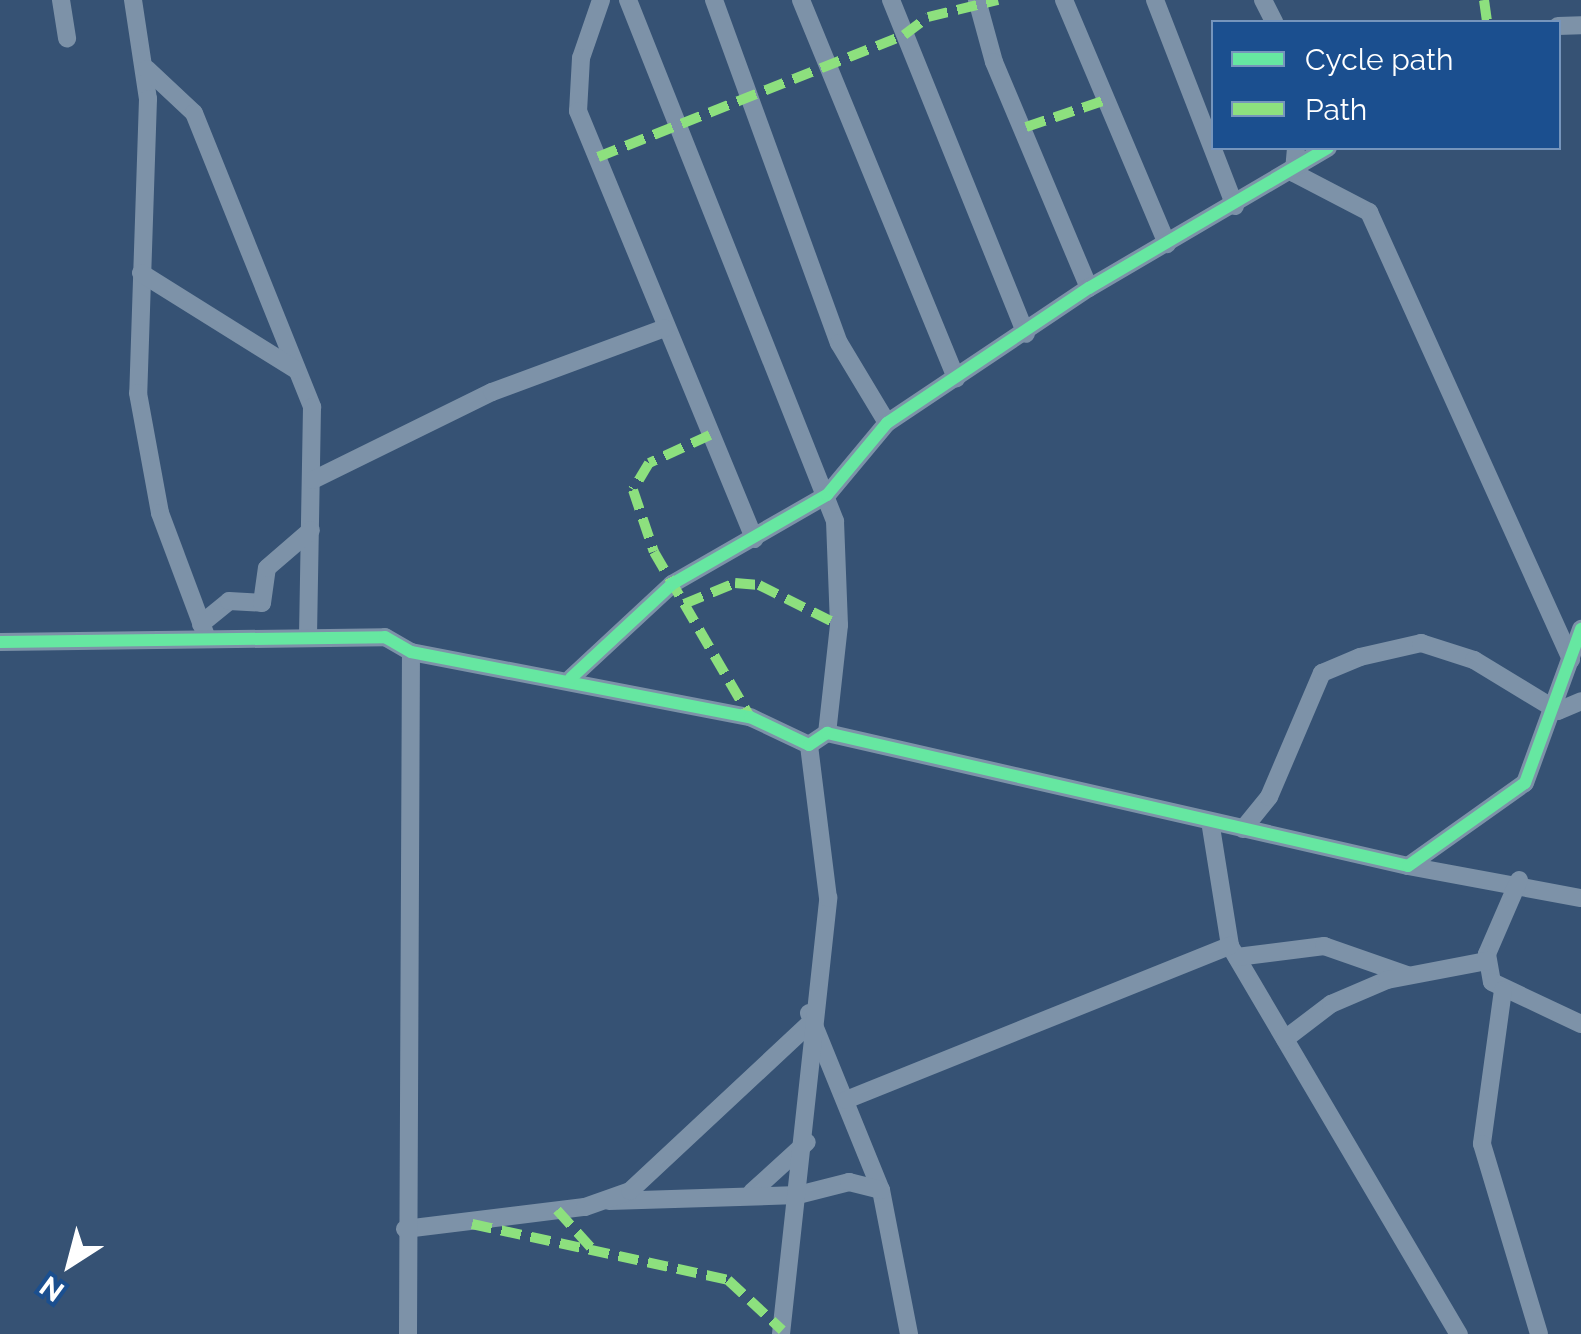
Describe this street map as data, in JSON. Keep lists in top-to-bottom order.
{
  "legend": ["Cycle path", "Path"],
  "north": "bottom left"
}
